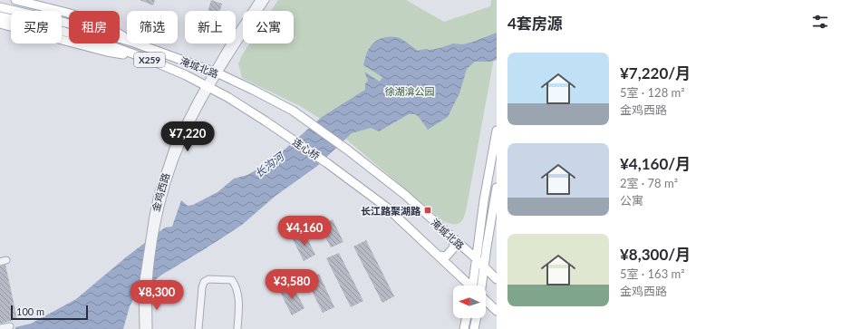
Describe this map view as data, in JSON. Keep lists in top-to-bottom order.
{
  "streets": {
    "main road": ["X259", "淹城北路", "连心桥"],
    "street": ["金鸡西路"]
  },
  "crossings": [
    ["X259", "连心桥"],
    ["淹城北路", "连心桥"],
    ["淹城北路", "金鸡西路"]
  ],
  "water": ["长沟河"],
  "parks": ["徐湖渰公园"],
  "places": {
    "transit": ["长江路聚湖路"]
  },
  "scale_bar": "100 m",
  "north": "left",
  "page": {
    "heading": "4套房源",
    "chip": [
      "买房",
      "租房",
      "筛选",
      "新上",
      "公寓"
    ],
    "list": [
      {
        "name": "¥7,220/月",
        "note": "5室 · 128 m² · 金鸡西路"
      },
      {
        "name": "¥4,160/月",
        "note": "2室 · 78 m² · 公寓"
      },
      {
        "name": "¥8,300/月",
        "note": "5室 · 163 m² · 金鸡西路"
      }
    ],
    "price": [
      "¥7,220",
      "¥4,160",
      "¥3,580",
      "¥8,300"
    ],
    "scale": "100 m"
  }
}
